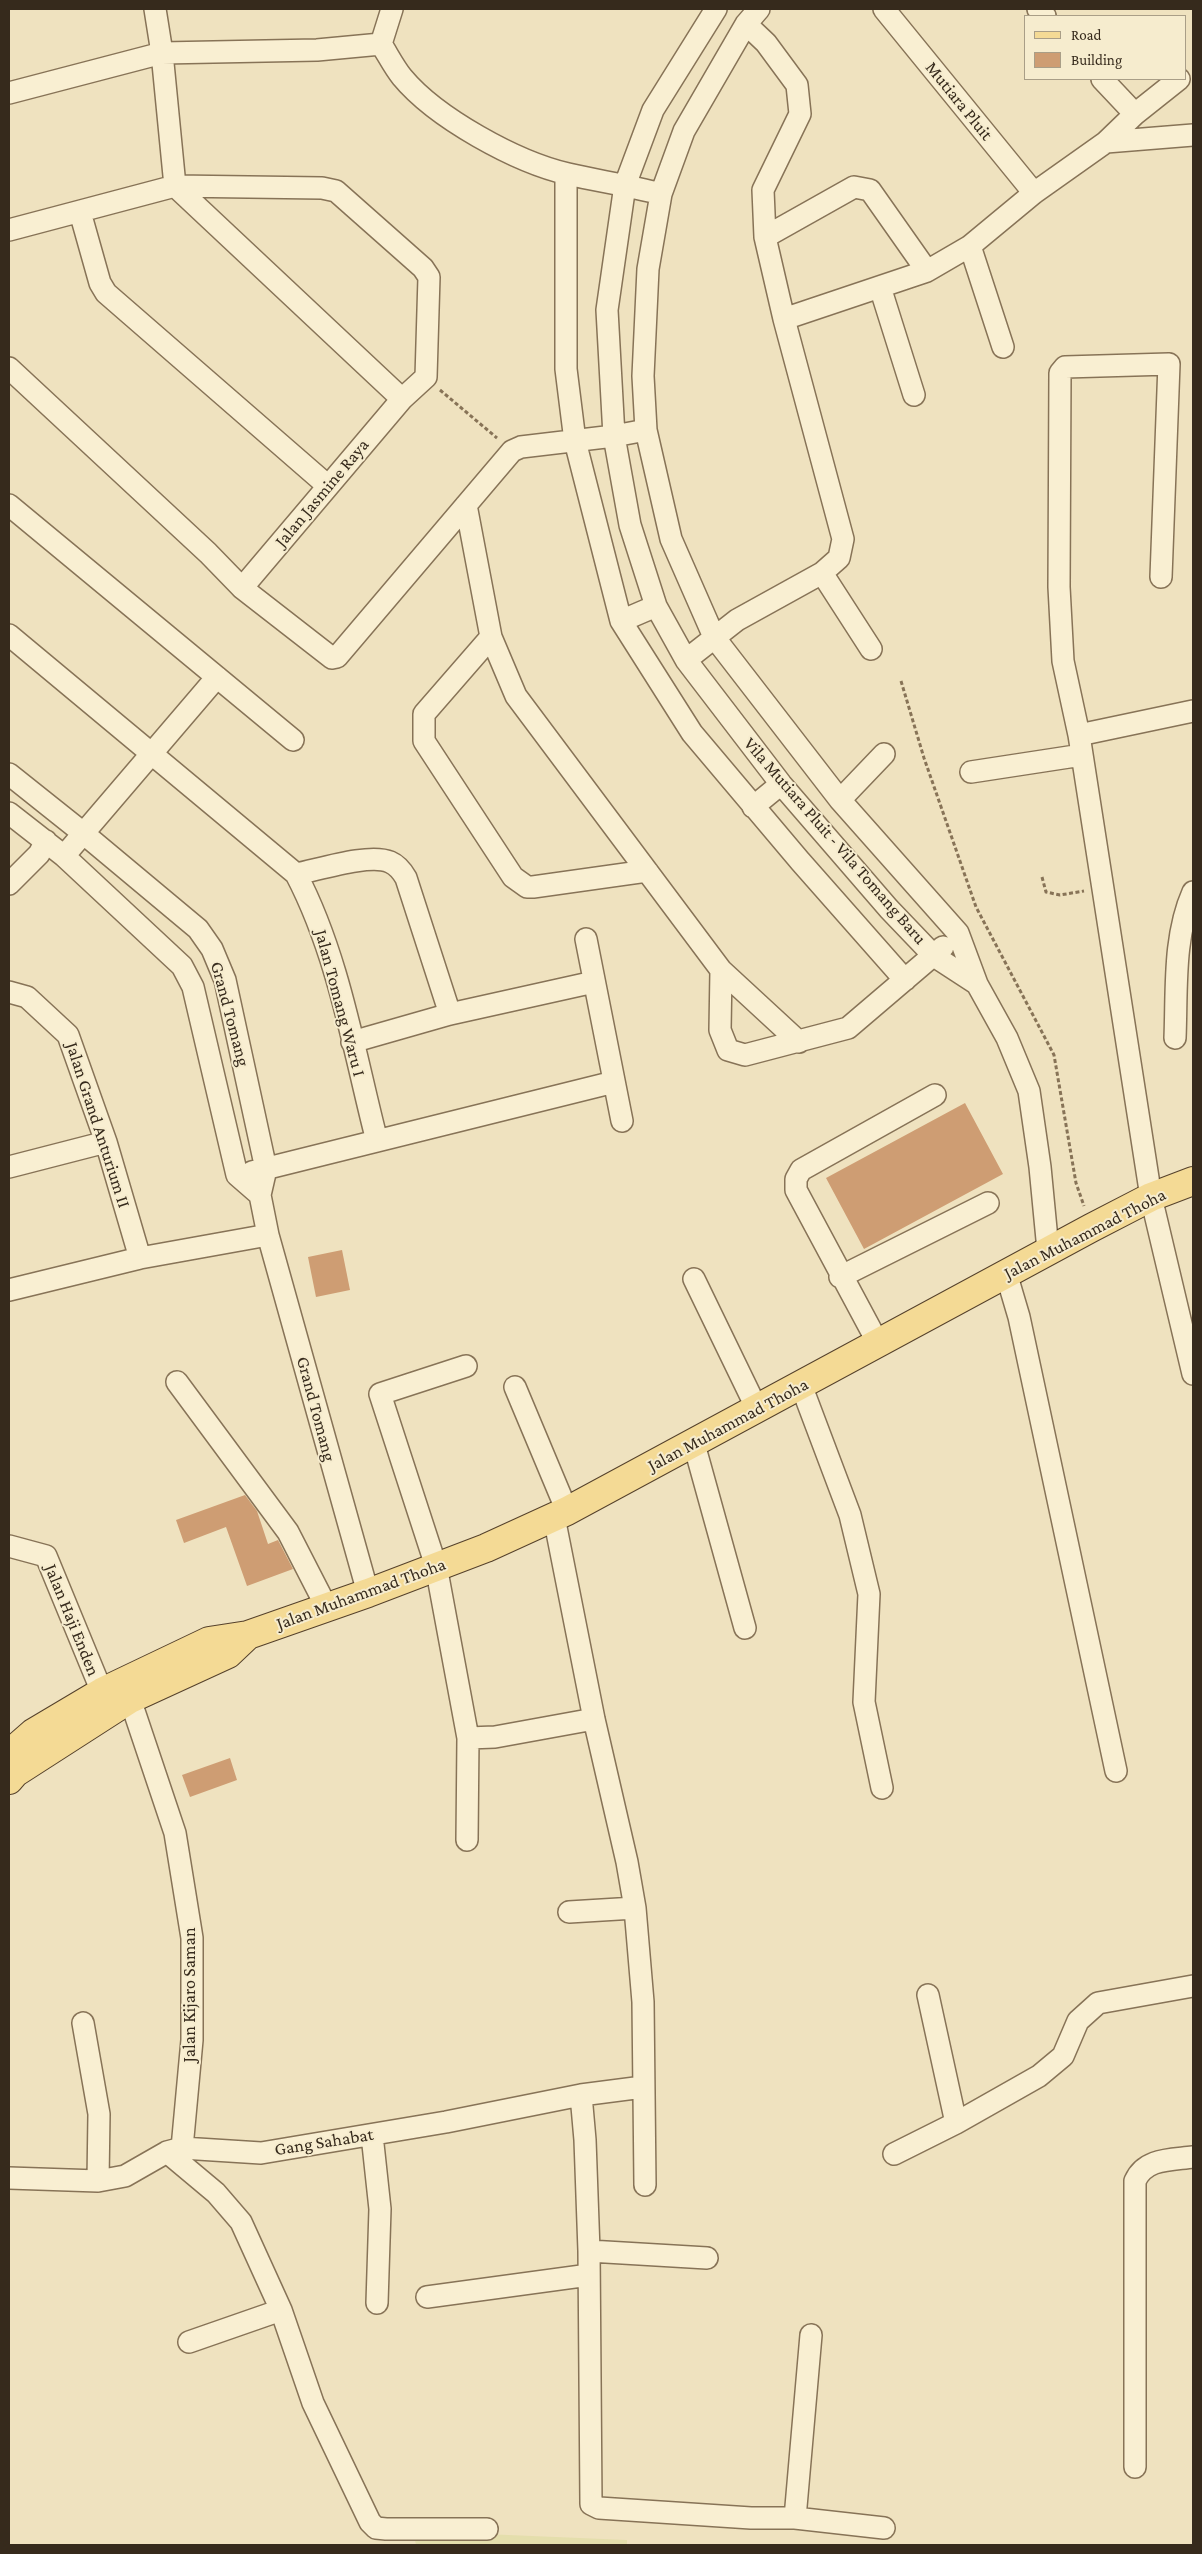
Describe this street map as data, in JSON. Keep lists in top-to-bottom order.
{
  "streets": {
    "main road": ["Jalan Muhammad Thoha"],
    "street": [
      "Mutiara Pluit",
      "Jalan Jasmine Raya",
      "Vila Mutiara Pluit - Vila Tomang Baru",
      "Jalan Tomang Waru I",
      "Grand Tomang",
      "Jalan Grand Anturium II",
      "Jalan Haji Enden",
      "Jalan Kijaro Saman",
      "Gang Sahabat"
    ]
  },
  "crossings": [
    ["Vila Mutiara Pluit - Vila Tomang Baru", "Jalan Muhammad Thoha"],
    ["Grand Tomang", "Jalan Muhammad Thoha"],
    ["Jalan Muhammad Thoha", "Jalan Haji Enden"],
    ["Jalan Muhammad Thoha", "Jalan Kijaro Saman"],
    ["Jalan Kijaro Saman", "Gang Sahabat"]
  ],
  "legend": ["Road", "Building"]
}
